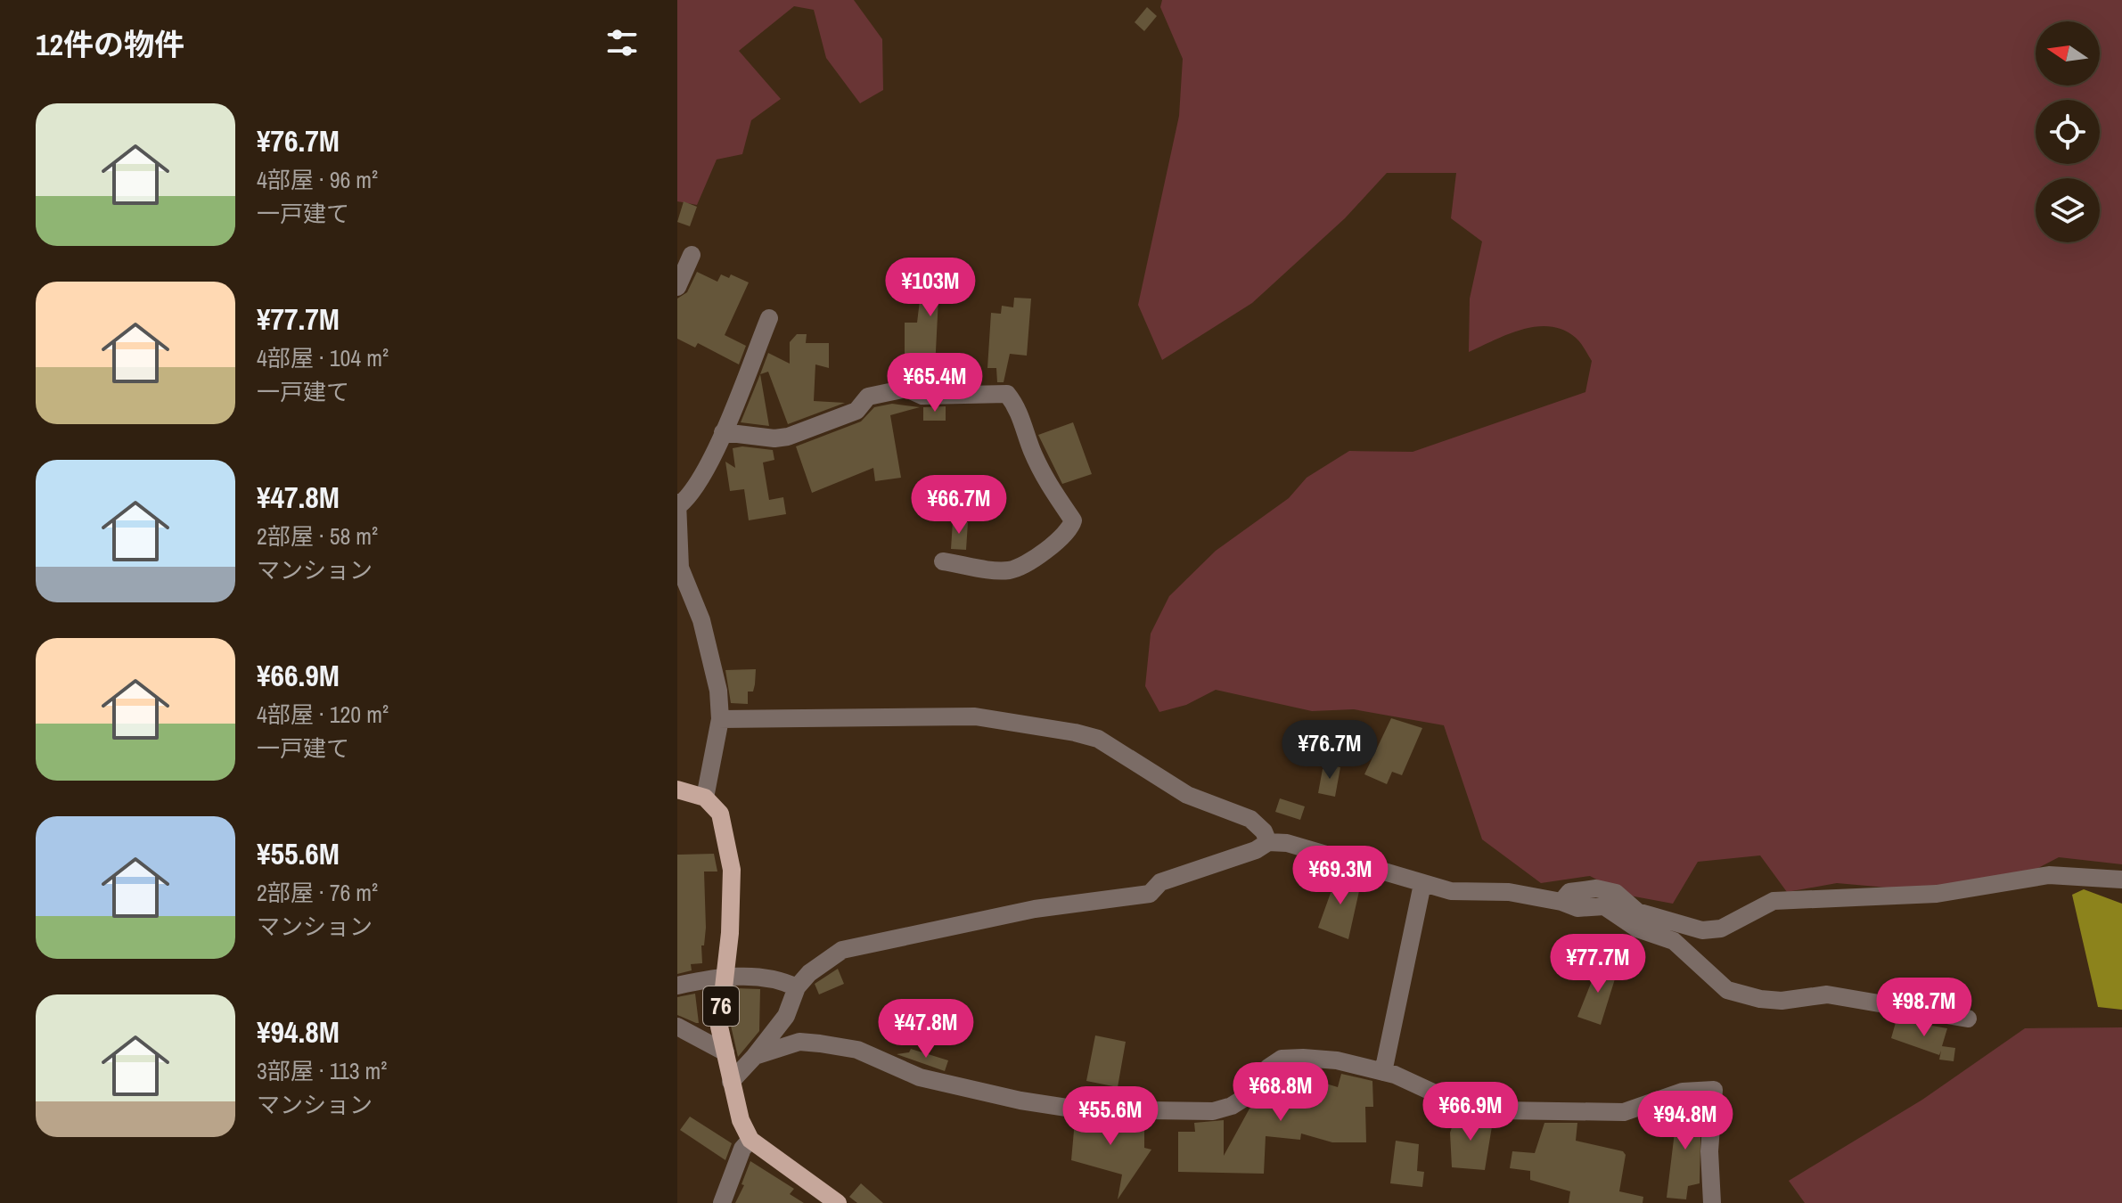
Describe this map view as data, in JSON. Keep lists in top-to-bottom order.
{
  "streets": {
    "main road": ["76"]
  },
  "north": "left",
  "page": {
    "heading": "12件の物件",
    "list": [
      {
        "name": "¥76.7M",
        "note": "4部屋 · 96 m² · 一戸建て"
      },
      {
        "name": "¥77.7M",
        "note": "4部屋 · 104 m² · 一戸建て"
      },
      {
        "name": "¥47.8M",
        "note": "2部屋 · 58 m² · マンション"
      },
      {
        "name": "¥66.9M",
        "note": "4部屋 · 120 m² · 一戸建て"
      },
      {
        "name": "¥55.6M",
        "note": "2部屋 · 76 m² · マンション"
      },
      {
        "name": "¥94.8M",
        "note": "3部屋 · 113 m² · マンション"
      }
    ],
    "price": [
      "¥103M",
      "¥65.4M",
      "¥66.7M",
      "¥76.7M",
      "¥69.3M",
      "¥77.7M",
      "¥98.7M",
      "¥47.8M",
      "¥68.8M",
      "¥66.9M",
      "¥55.6M",
      "¥94.8M"
    ]
  }
}
